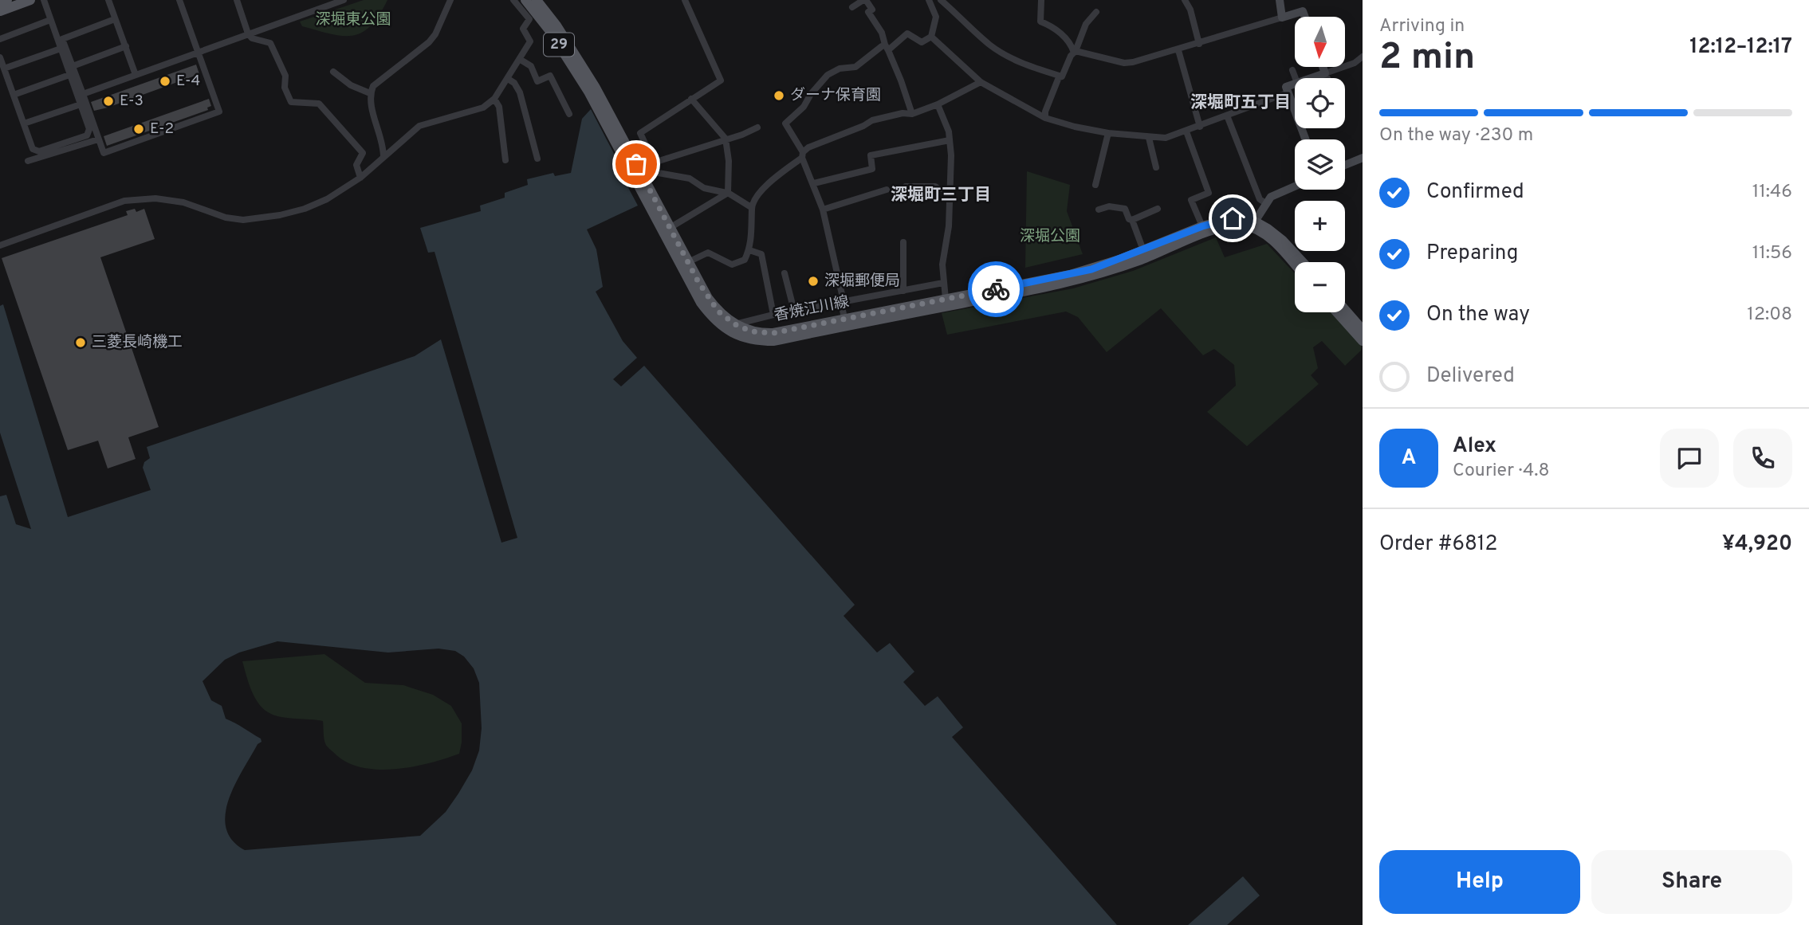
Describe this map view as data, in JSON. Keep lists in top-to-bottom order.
{
  "streets": {
    "main road": ["29", "香焼江川線"]
  },
  "crossings": [
    ["29", "香焼江川線"]
  ],
  "districts": ["深堀町五丁目", "深堀町三丁目"],
  "parks": ["深堀東公園", "深堀公園"],
  "places": [
    "E-4",
    "ダーナ保育園",
    "E-3",
    "E-2",
    "深堀郵便局",
    "三菱長崎機工"
  ],
  "north": "bottom",
  "page": {
    "heading": ["2 min", "Arriving in", "12:12–12:17"],
    "panel": [
      "Alex",
      "Courier · 4.8",
      "Order #6812",
      "¥4,920"
    ],
    "map_buttons": ["+", "−"],
    "bar": "On the way · 230 m",
    "list": [
      ["Confirmed", "11:46"],
      ["Preparing", "11:56"],
      ["On the way", "12:08"],
      "Delivered"
    ],
    "round": "A",
    "buttons": ["Help", "Share"]
  }
}
